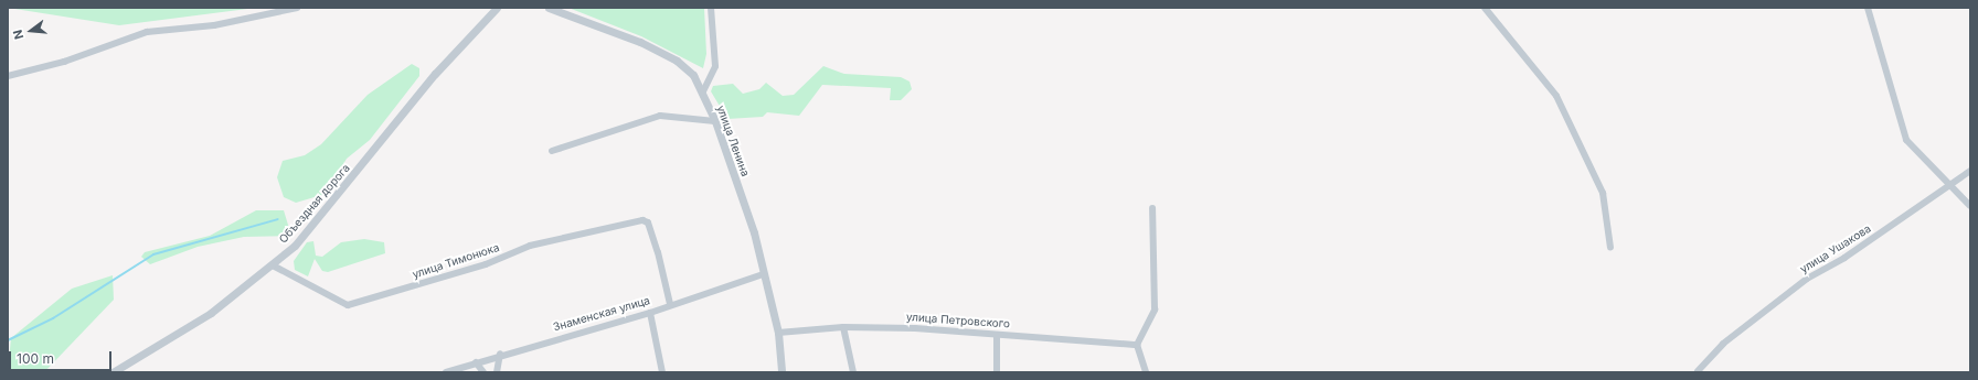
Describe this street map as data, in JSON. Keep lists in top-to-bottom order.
{
  "streets": {
    "street": [
      "улица Ленина",
      "Объездная дорога",
      "улица Ушакова",
      "улица Тимонюка",
      "Знаменская улица",
      "улица Петровского"
    ]
  },
  "crossings": [
    ["улица Ленина", "Знаменская улица"],
    ["улица Ленина", "улица Петровского"],
    ["Объездная дорога", "улица Тимонюка"],
    ["улица Тимонюка", "Знаменская улица"]
  ],
  "scale_bar": "100 m",
  "north": "left"
}
